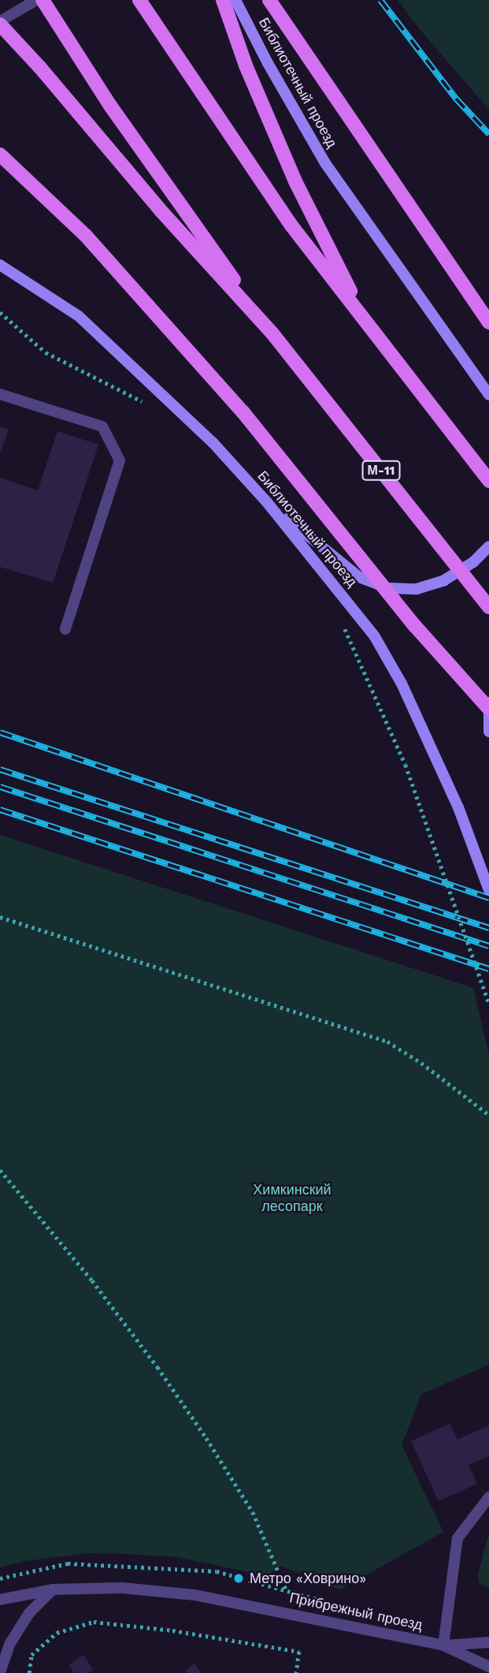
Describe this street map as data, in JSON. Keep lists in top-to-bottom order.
{
  "streets": {
    "main road": ["Библиотечный проезд", "М-11"],
    "street": ["Прибрежный проезд"]
  },
  "parks": ["Химкинский лесопарк"],
  "places": ["Метро «Ховрино»"]
}
